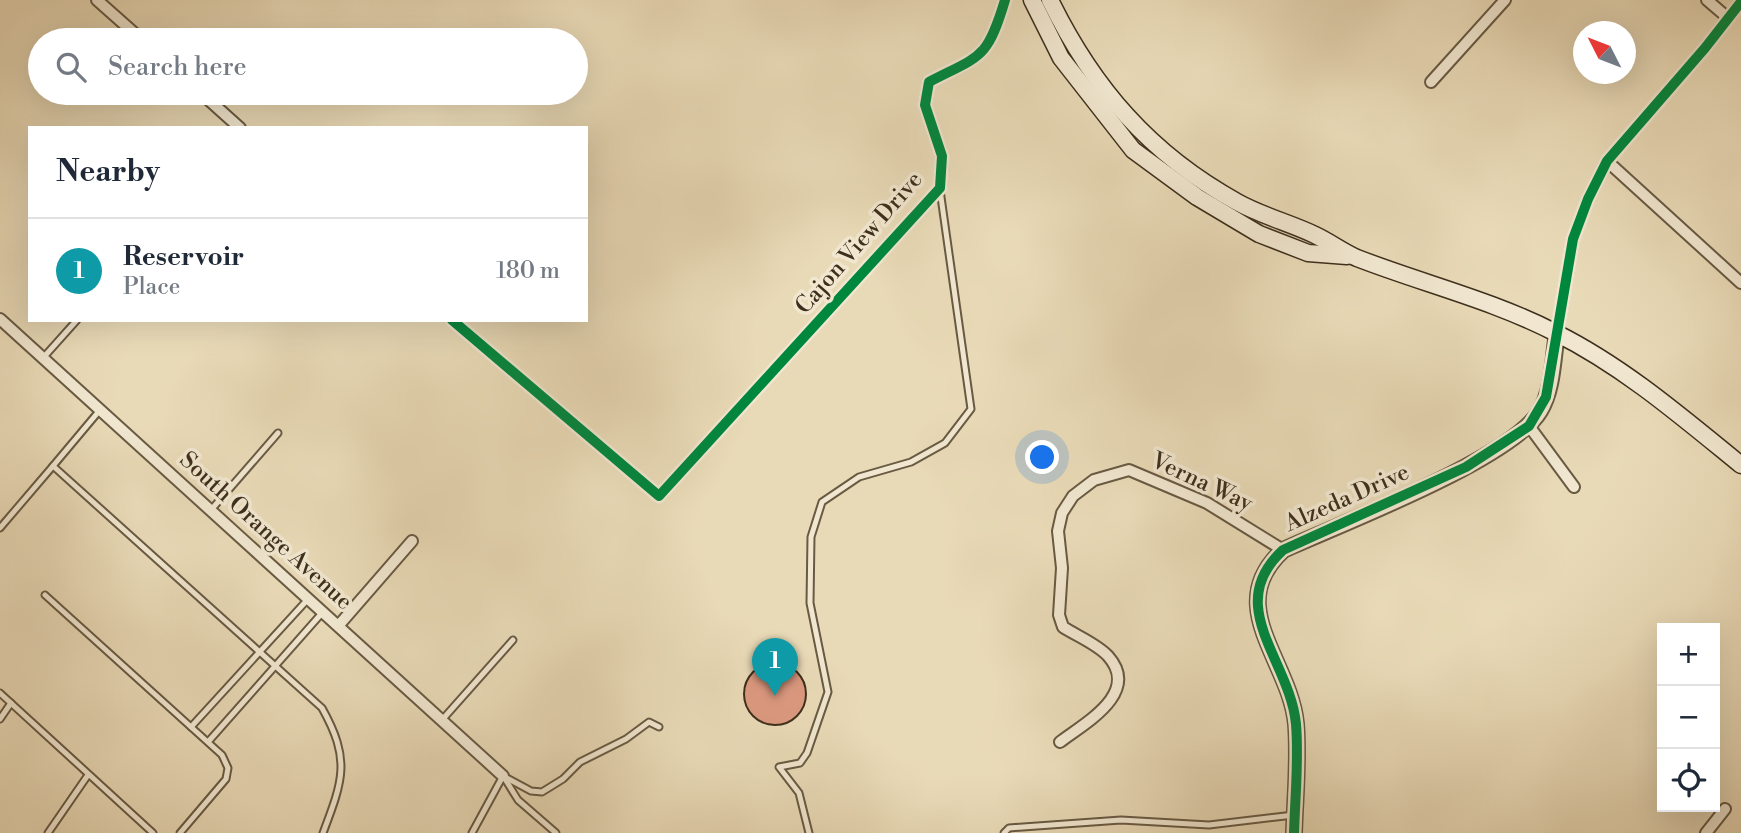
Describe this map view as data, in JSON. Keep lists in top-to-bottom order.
{
  "streets": {
    "street": [
      "Cajon View Drive",
      "Verna Way",
      "Alzeda Drive",
      "South Orange Avenue"
    ]
  },
  "crossings": [
    ["Verna Way", "Alzeda Drive"]
  ],
  "north": "top left",
  "page": {
    "search": "Search here",
    "heading": "Nearby",
    "list": [
      {
        "mark": "1",
        "name": "Reservoir",
        "note": "Place",
        "value": "180 m"
      }
    ],
    "map_buttons": ["+", "−"],
    "pins": "1"
  }
}
